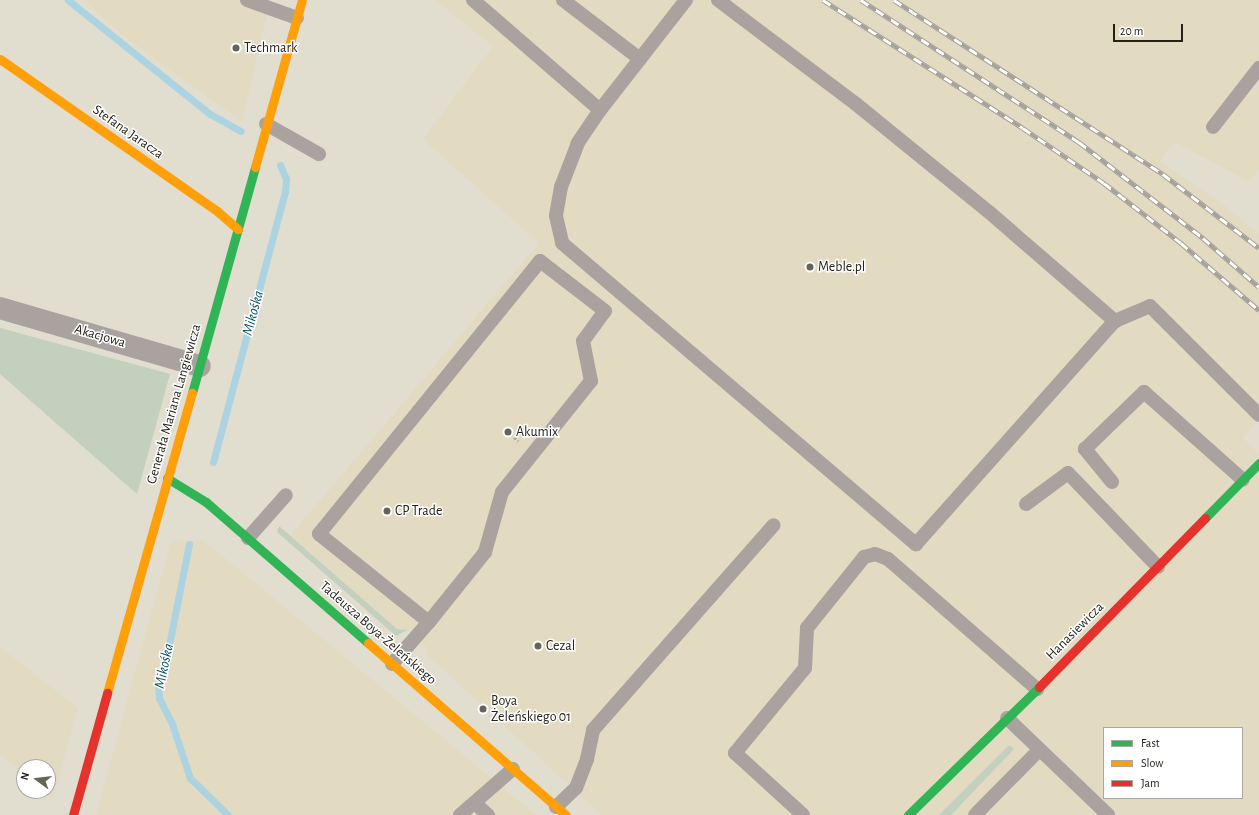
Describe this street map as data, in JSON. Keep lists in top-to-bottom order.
{
  "streets": {
    "street": [
      "Stefana Jaracza",
      "Akacjowa",
      "Generała Mariana Langiewicza",
      "Hanasiewicza",
      "Tadeusza Boya-Żeleńskiego"
    ]
  },
  "crossings": [
    ["Stefana Jaracza", "Generała Mariana Langiewicza"],
    ["Akacjowa", "Generała Mariana Langiewicza"],
    ["Generała Mariana Langiewicza", "Tadeusza Boya-Żeleńskiego"]
  ],
  "water": ["Mikośka"],
  "places": [
    "Techmark",
    "Meble.pl",
    "Akumix",
    "CP Trade",
    "Cezal",
    "Boya Żeleńskiego 01"
  ],
  "legend": ["Fast", "Slow", "Jam"],
  "scale_bar": "20 m",
  "north": "left"
}
